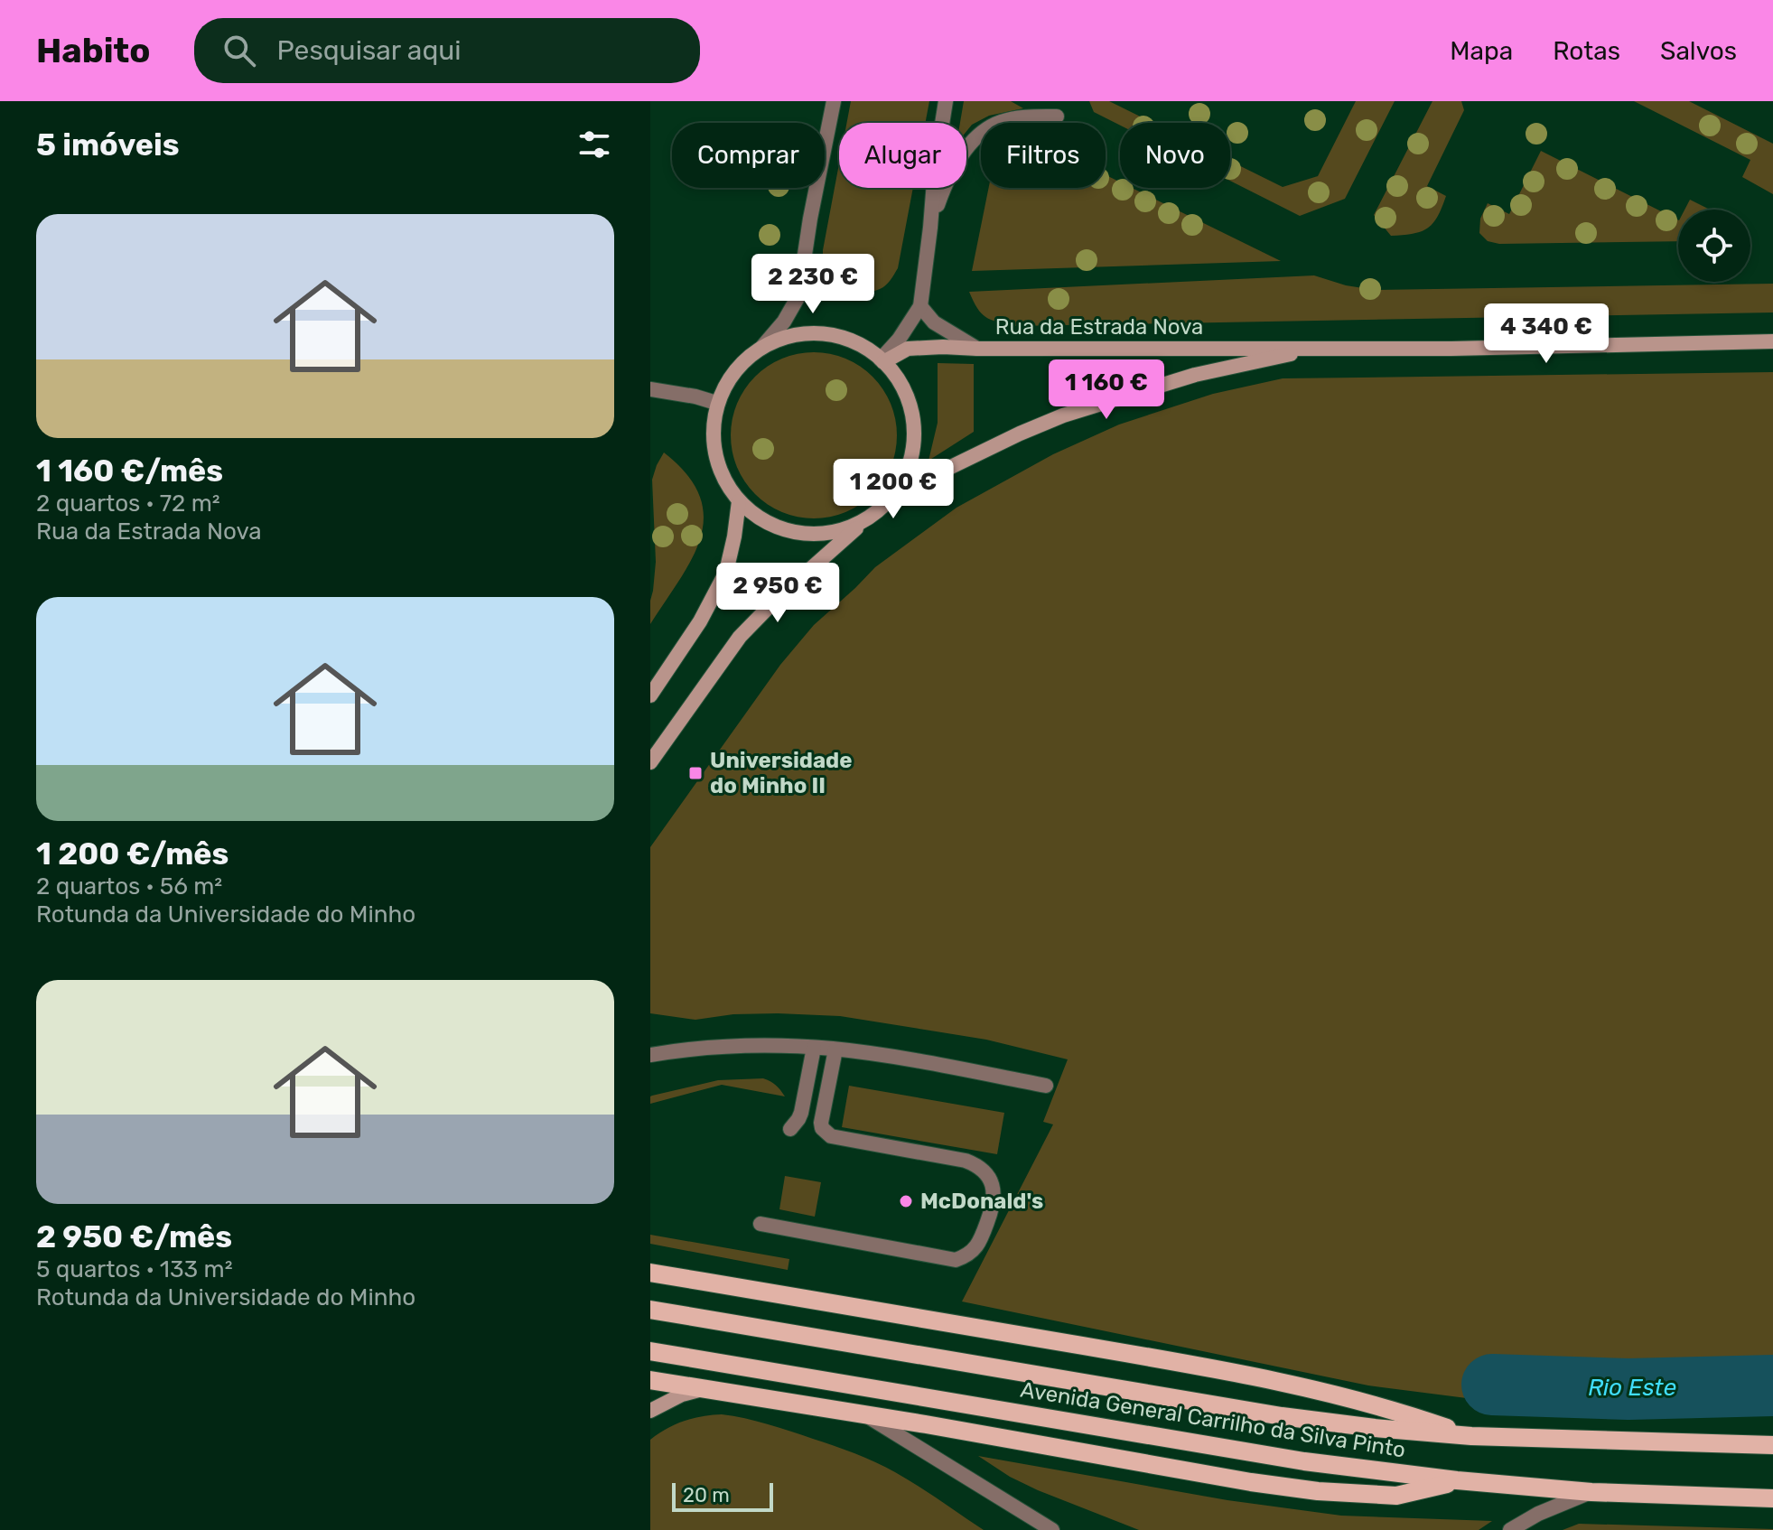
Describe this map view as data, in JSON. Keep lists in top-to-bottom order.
{
  "streets": {
    "main road": ["Rua da Estrada Nova", "Avenida General Carrilho da Silva Pinto"]
  },
  "water": ["Rio Este"],
  "places": {
    "transit": ["Universidade do Minho II"],
    "other": ["McDonald's"]
  },
  "scale_bar": "20 m",
  "page": {
    "header": "Habito",
    "search": "Pesquisar aqui",
    "nav": ["Mapa", "Rotas", "Salvos"],
    "heading": "5 imóveis",
    "chip": [
      "Comprar",
      "Alugar",
      "Filtros",
      "Novo"
    ],
    "list": [
      {
        "name": "1 160 €/mês",
        "note": "2 quartos · 72 m² · Rua da Estrada Nova"
      },
      {
        "name": "1 200 €/mês",
        "note": "2 quartos · 56 m² · Rotunda da Universidade do Minho"
      },
      {
        "name": "2 950 €/mês",
        "note": "5 quartos · 133 m² · Rotunda da Universidade do Minho"
      }
    ],
    "price": [
      "2 230 €",
      "4 340 €",
      "1 160 €",
      "1 200 €",
      "2 950 €"
    ],
    "scale": "20 m"
  }
}
